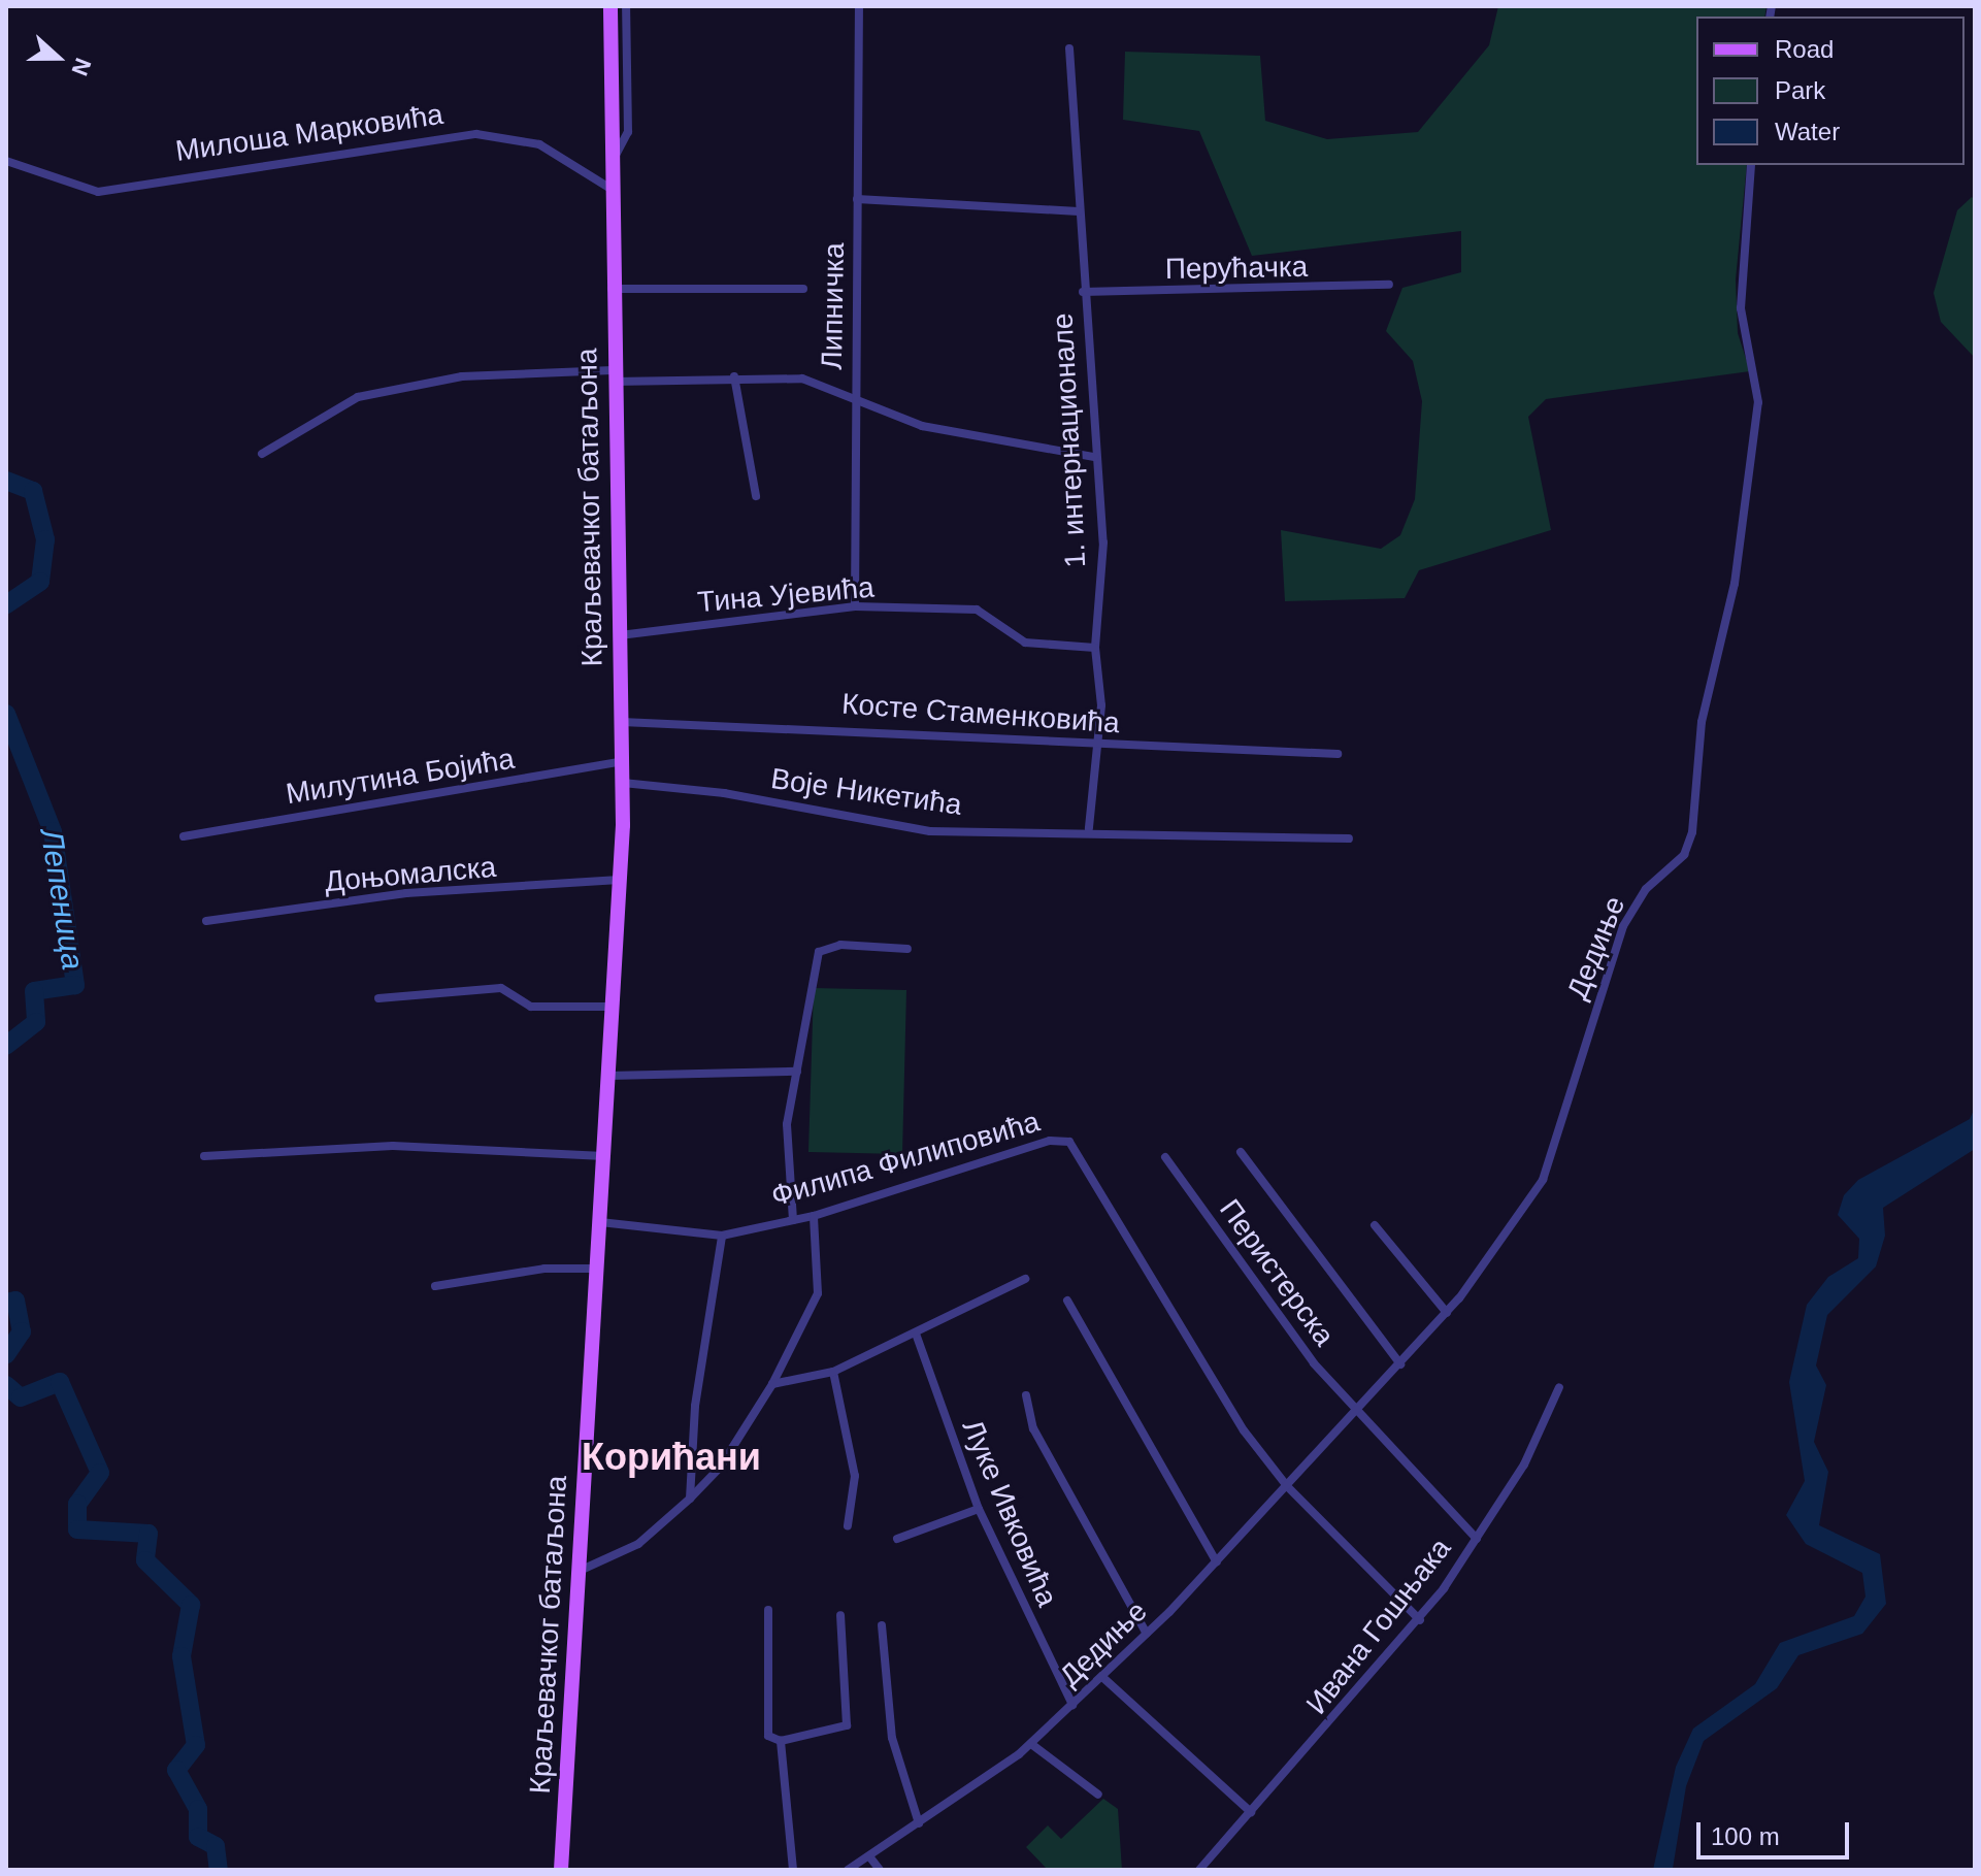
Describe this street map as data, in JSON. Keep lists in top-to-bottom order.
{
  "streets": {
    "main road": ["Краљевачког батаљона"],
    "street": [
      "Милоша Марковића",
      "Перућачка",
      "Липничка",
      "1. интернационале",
      "Тина Ујевића",
      "Косте Стаменковића",
      "Милутина Бојића",
      "Воје Никетића",
      "Доњомалска",
      "Дедиње",
      "Филипа Филиповића",
      "Перистерска",
      "Луке Ивковића",
      "Ивана Гошњака"
    ]
  },
  "crossings": [
    ["Милоша Марковића", "Краљевачког батаљона"],
    ["Перућачка", "1. интернационале"],
    ["Липничка", "Тина Ујевића"],
    ["1. интернационале", "Тина Ујевића"],
    ["1. интернационале", "Косте Стаменковића"],
    ["1. интернационале", "Воје Никетића"],
    ["Краљевачког батаљона", "Тина Ујевића"],
    ["Краљевачког батаљона", "Косте Стаменковића"],
    ["Краљевачког батаљона", "Милутина Бојића"],
    ["Краљевачког батаљона", "Воје Никетића"],
    ["Краљевачког батаљона", "Доњомалска"],
    ["Краљевачког батаљона", "Филипа Филиповића"],
    ["Дедиње", "Филипа Филиповића"],
    ["Дедиње", "Перистерска"],
    ["Дедиње", "Луке Ивковића"]
  ],
  "districts": ["Корићани"],
  "water": ["Лепеница"],
  "legend": ["Road", "Park", "Water"],
  "scale_bar": "100 m",
  "north": "right"
}
